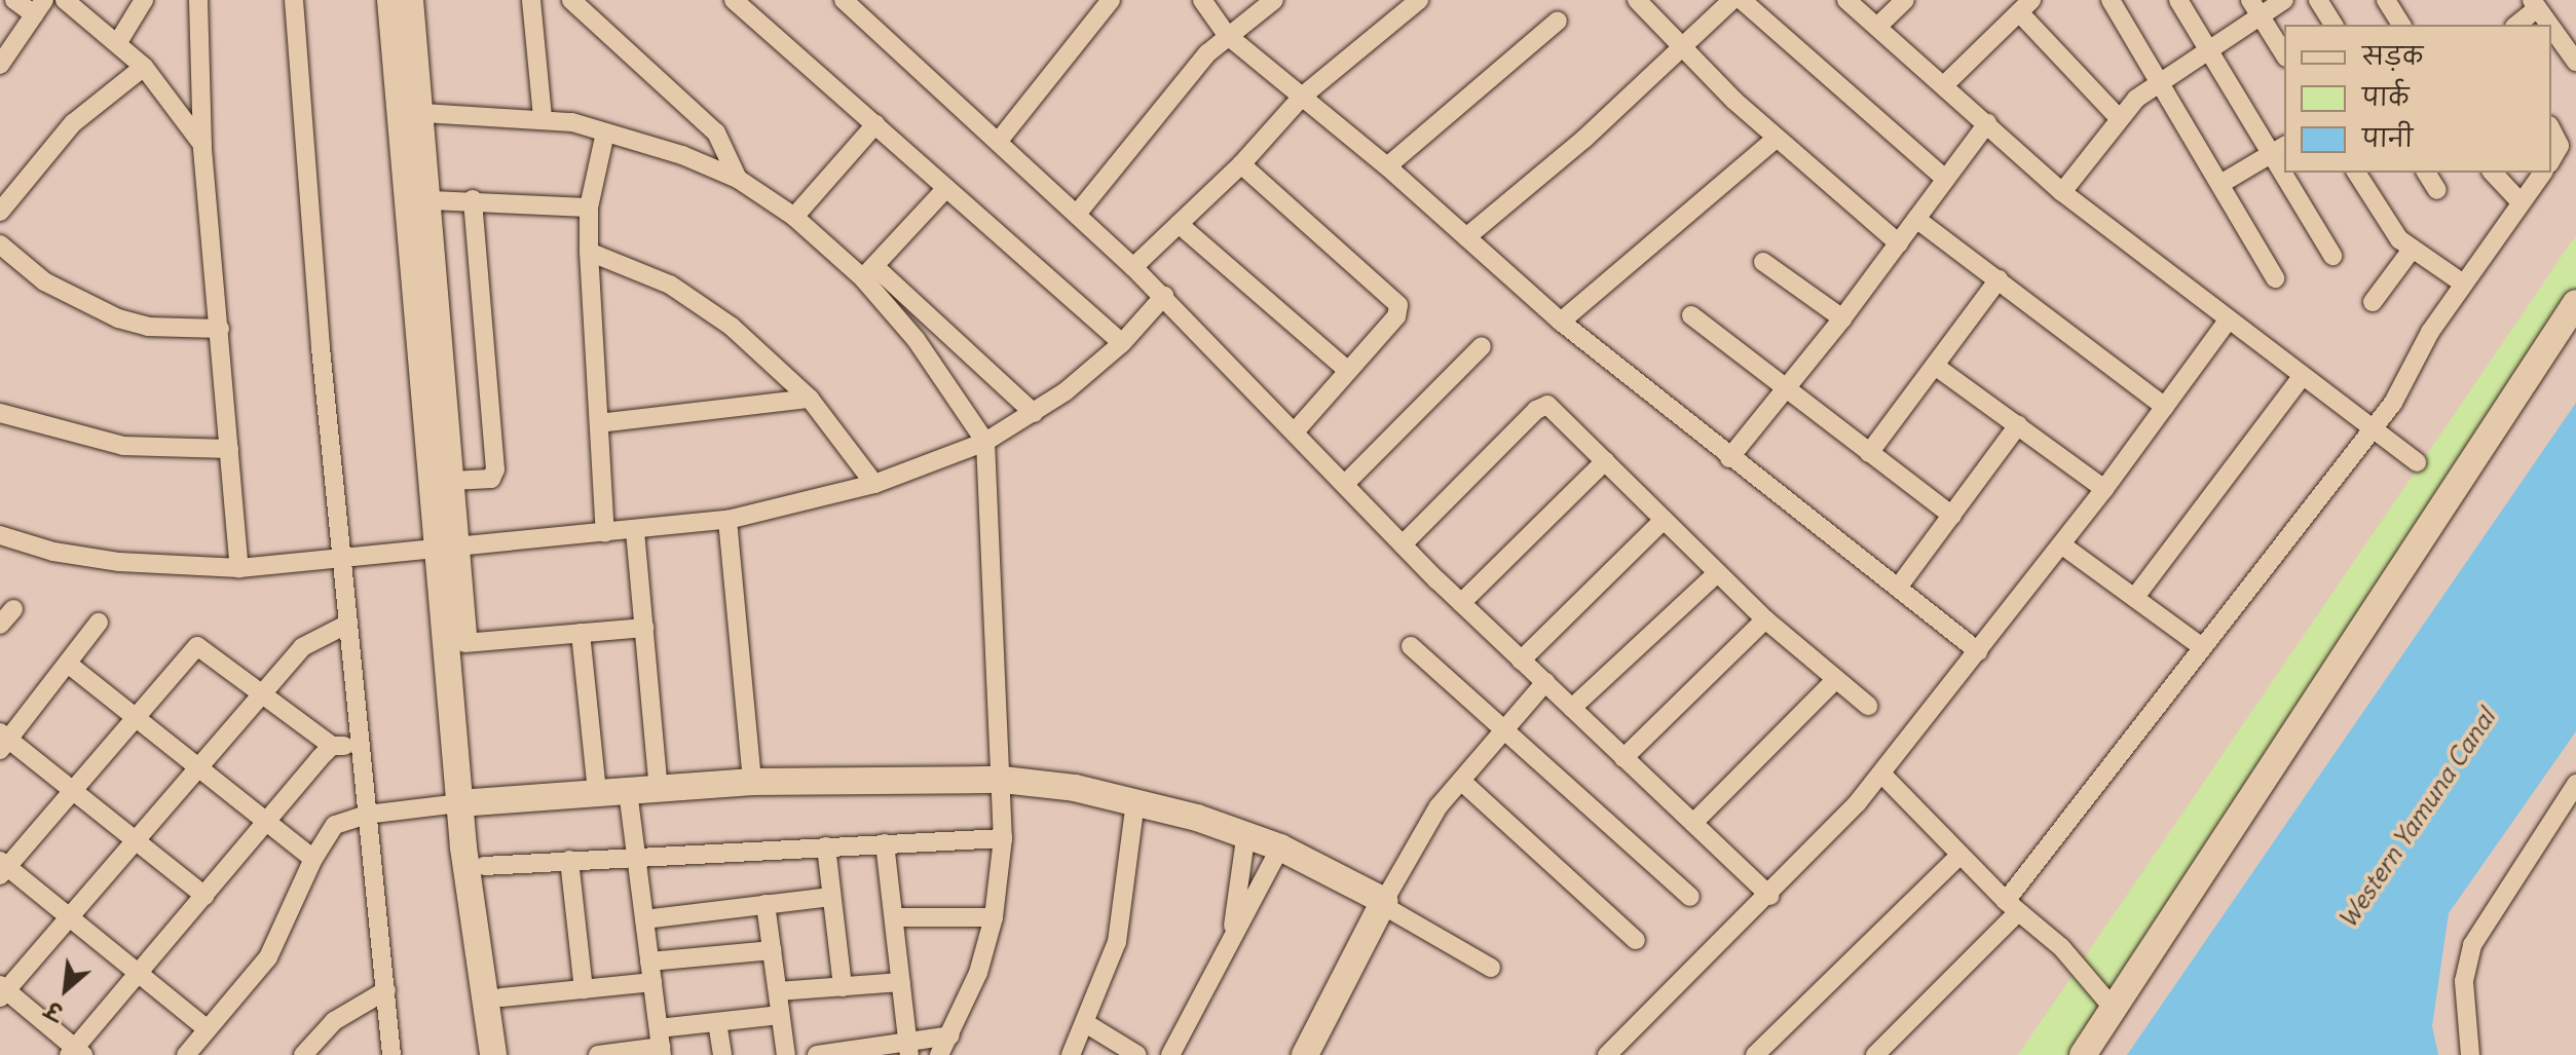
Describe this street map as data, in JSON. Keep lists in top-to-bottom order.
{
  "water": ["Western Yamuna Canal"],
  "legend": ["सड़क", "पार्क", "पानी"],
  "north": "bottom left"
}
